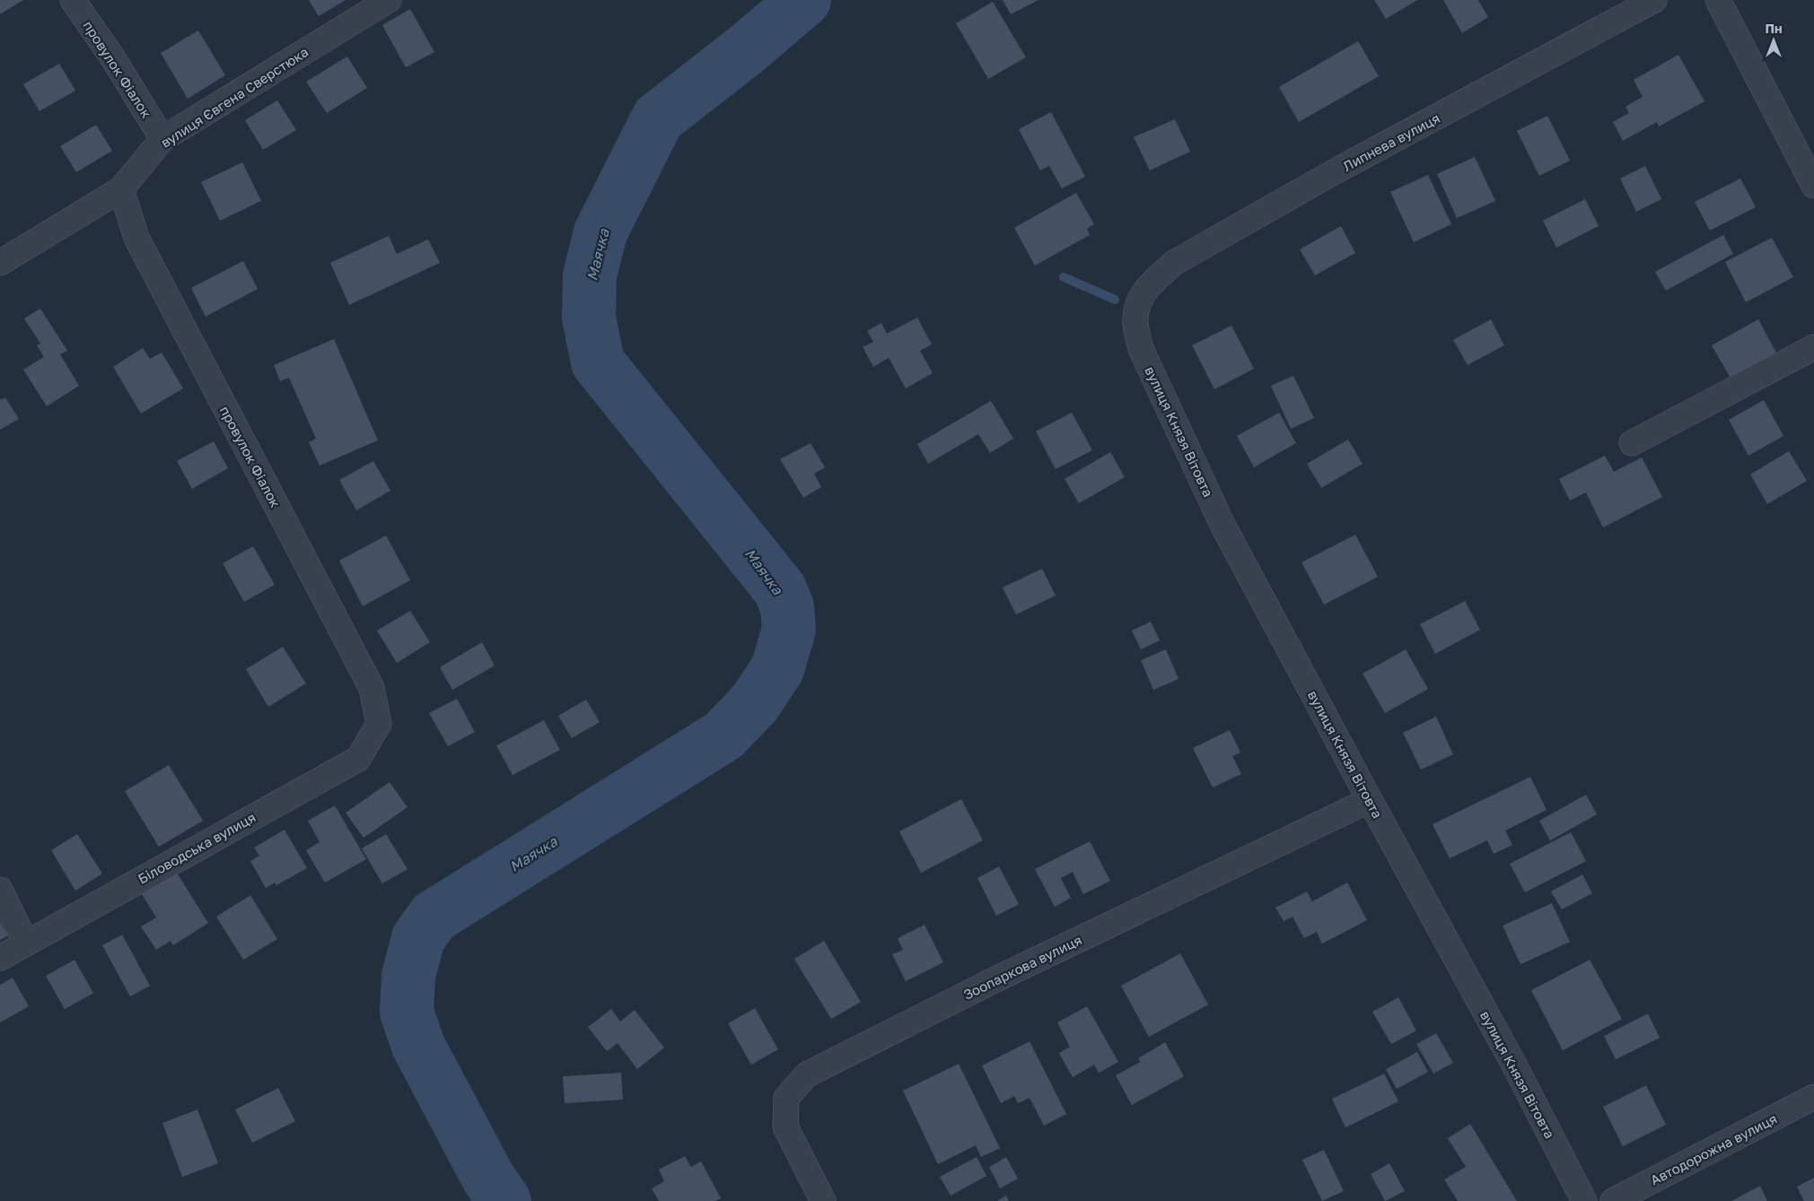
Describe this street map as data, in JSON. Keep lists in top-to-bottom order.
{
  "streets": {
    "street": [
      "провулок Фіалок",
      "вулиця Євгена Сверстюка",
      "Липнева вулиця",
      "вулиця Князя Вітовта",
      "Біловодська вулиця",
      "Зоопаркова вулиця",
      "Автодорожна вулиця"
    ]
  },
  "crossings": [
    ["провулок Фіалок", "вулиця Євгена Сверстюка"],
    ["провулок Фіалок", "Біловодська вулиця"],
    ["Липнева вулиця", "вулиця Князя Вітовта"],
    ["вулиця Князя Вітовта", "Зоопаркова вулиця"]
  ],
  "water": ["Маячка"],
  "north": "top"
}
